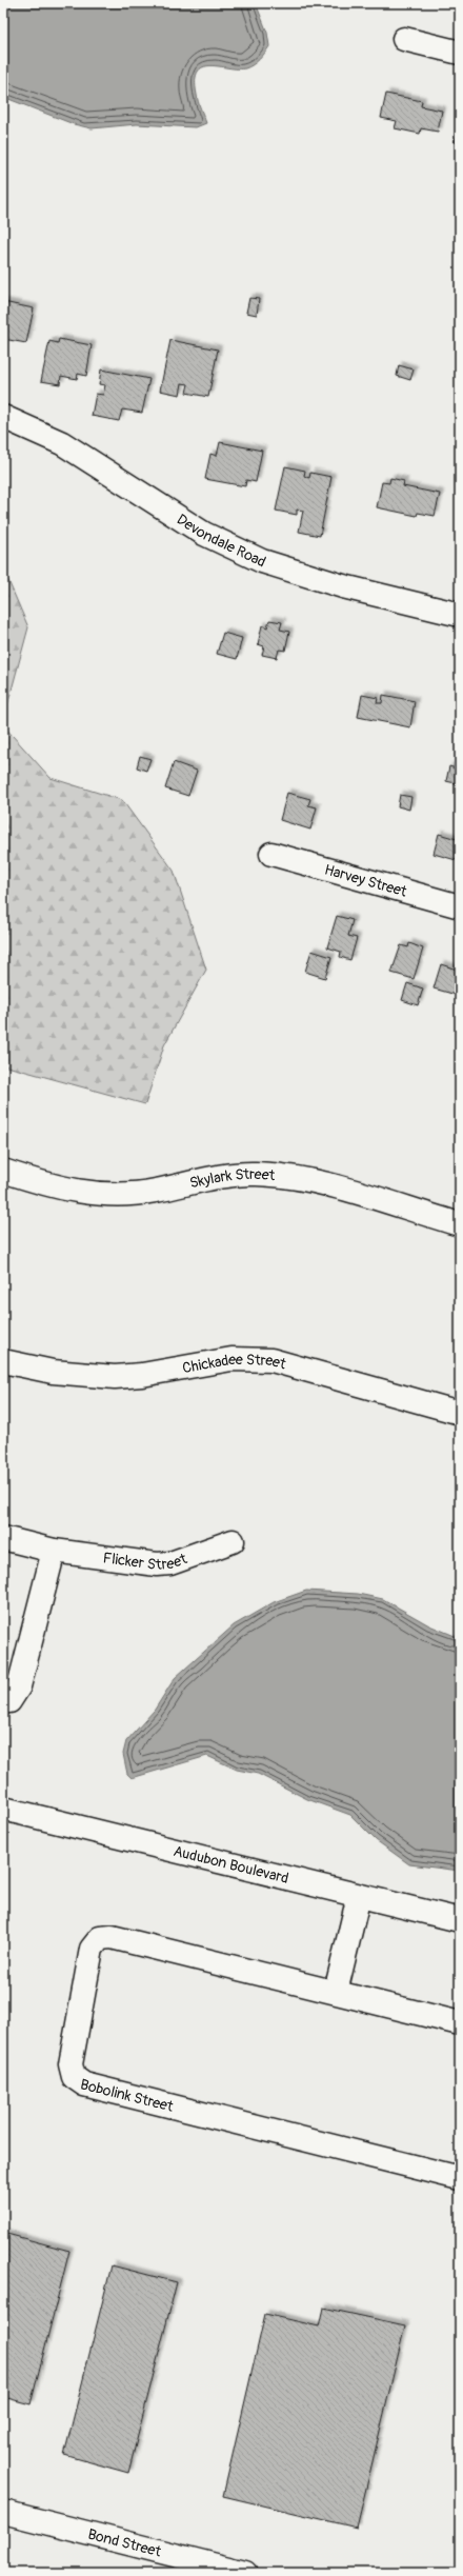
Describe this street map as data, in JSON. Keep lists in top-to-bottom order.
{
  "streets": {
    "street": [
      "Devondale Road",
      "Harvey Street",
      "Skylark Street",
      "Chickadee Street",
      "Flicker Street",
      "Audubon Boulevard",
      "Bobolink Street",
      "Bond Street"
    ]
  }
}
